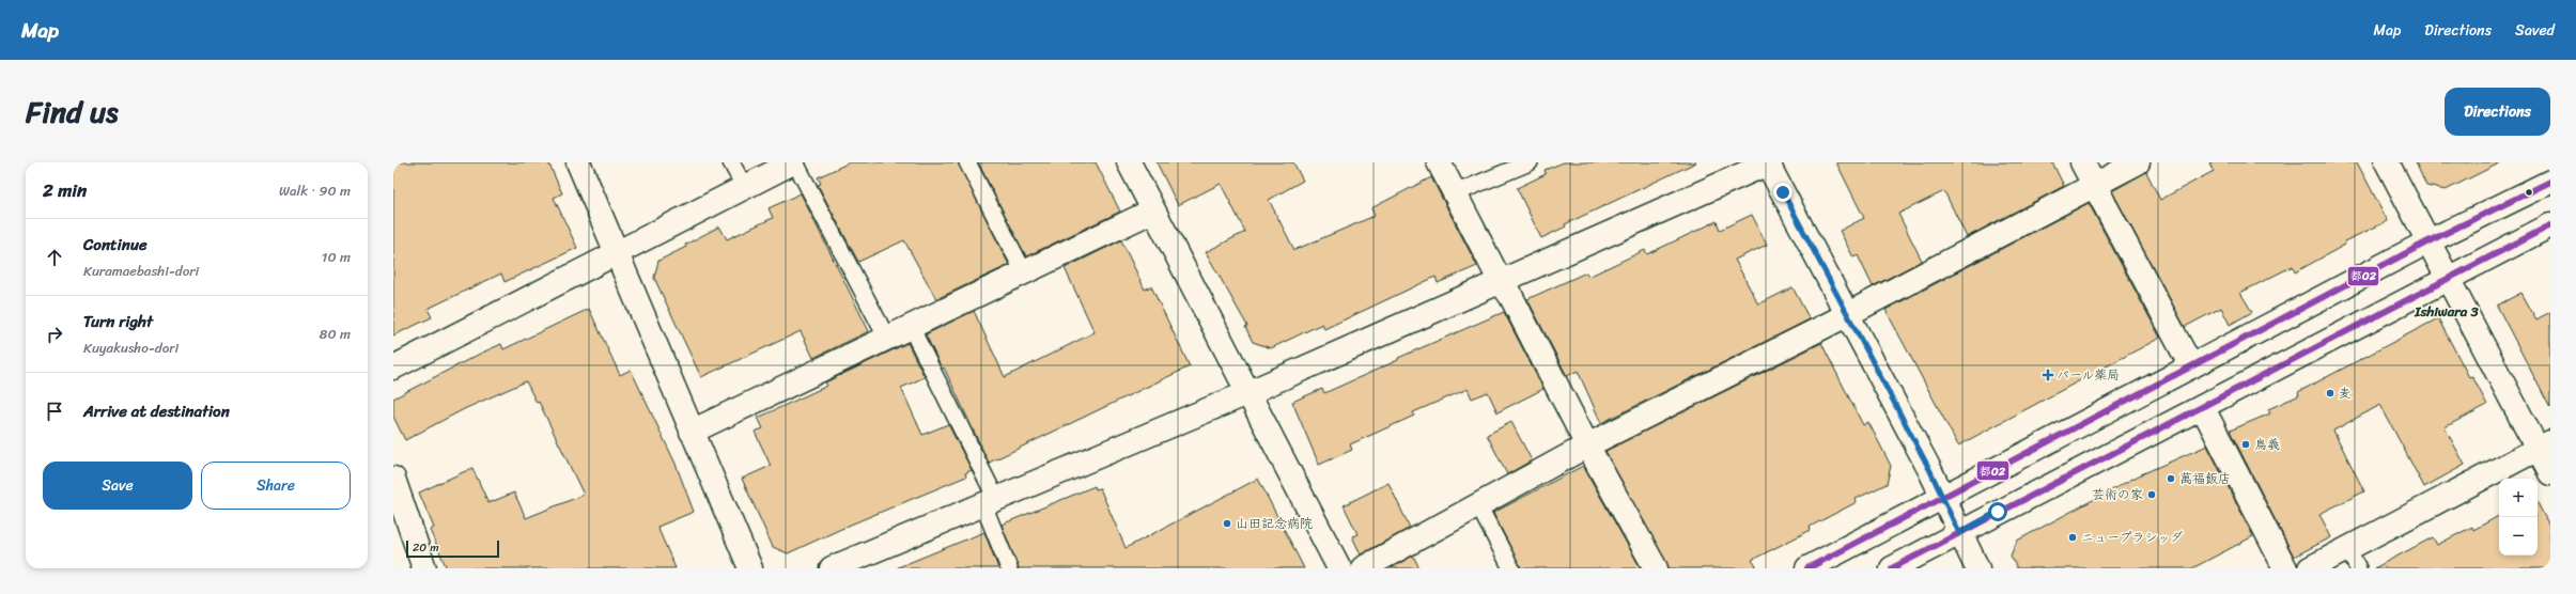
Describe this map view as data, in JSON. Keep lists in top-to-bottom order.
{
  "districts": ["Ishiwara 3"],
  "places": {
    "health": ["パール薬局"],
    "other": [
      "麦",
      "鳥義",
      "萬福飯店",
      "芸術の家",
      "山田記念病院",
      "ニュープラシッダ"
    ]
  },
  "lines": ["transit line 都02"],
  "scale_bar": "20 m",
  "page": {
    "header": "Map",
    "nav": ["Map", "Directions", "Saved"],
    "title": "Find us",
    "buttons": [
      "Directions",
      ["Save", "Share"]
    ],
    "heading": ["2 min", "Walk · 90 m"],
    "list": [
      ["Continue", "Kuramaebashi-dori", "10 m"],
      ["Turn right", "Kuyakusho-dori", "80 m"],
      "Arrive at destination"
    ],
    "map_buttons": ["+", "−"],
    "scale": "20 m"
  }
}
